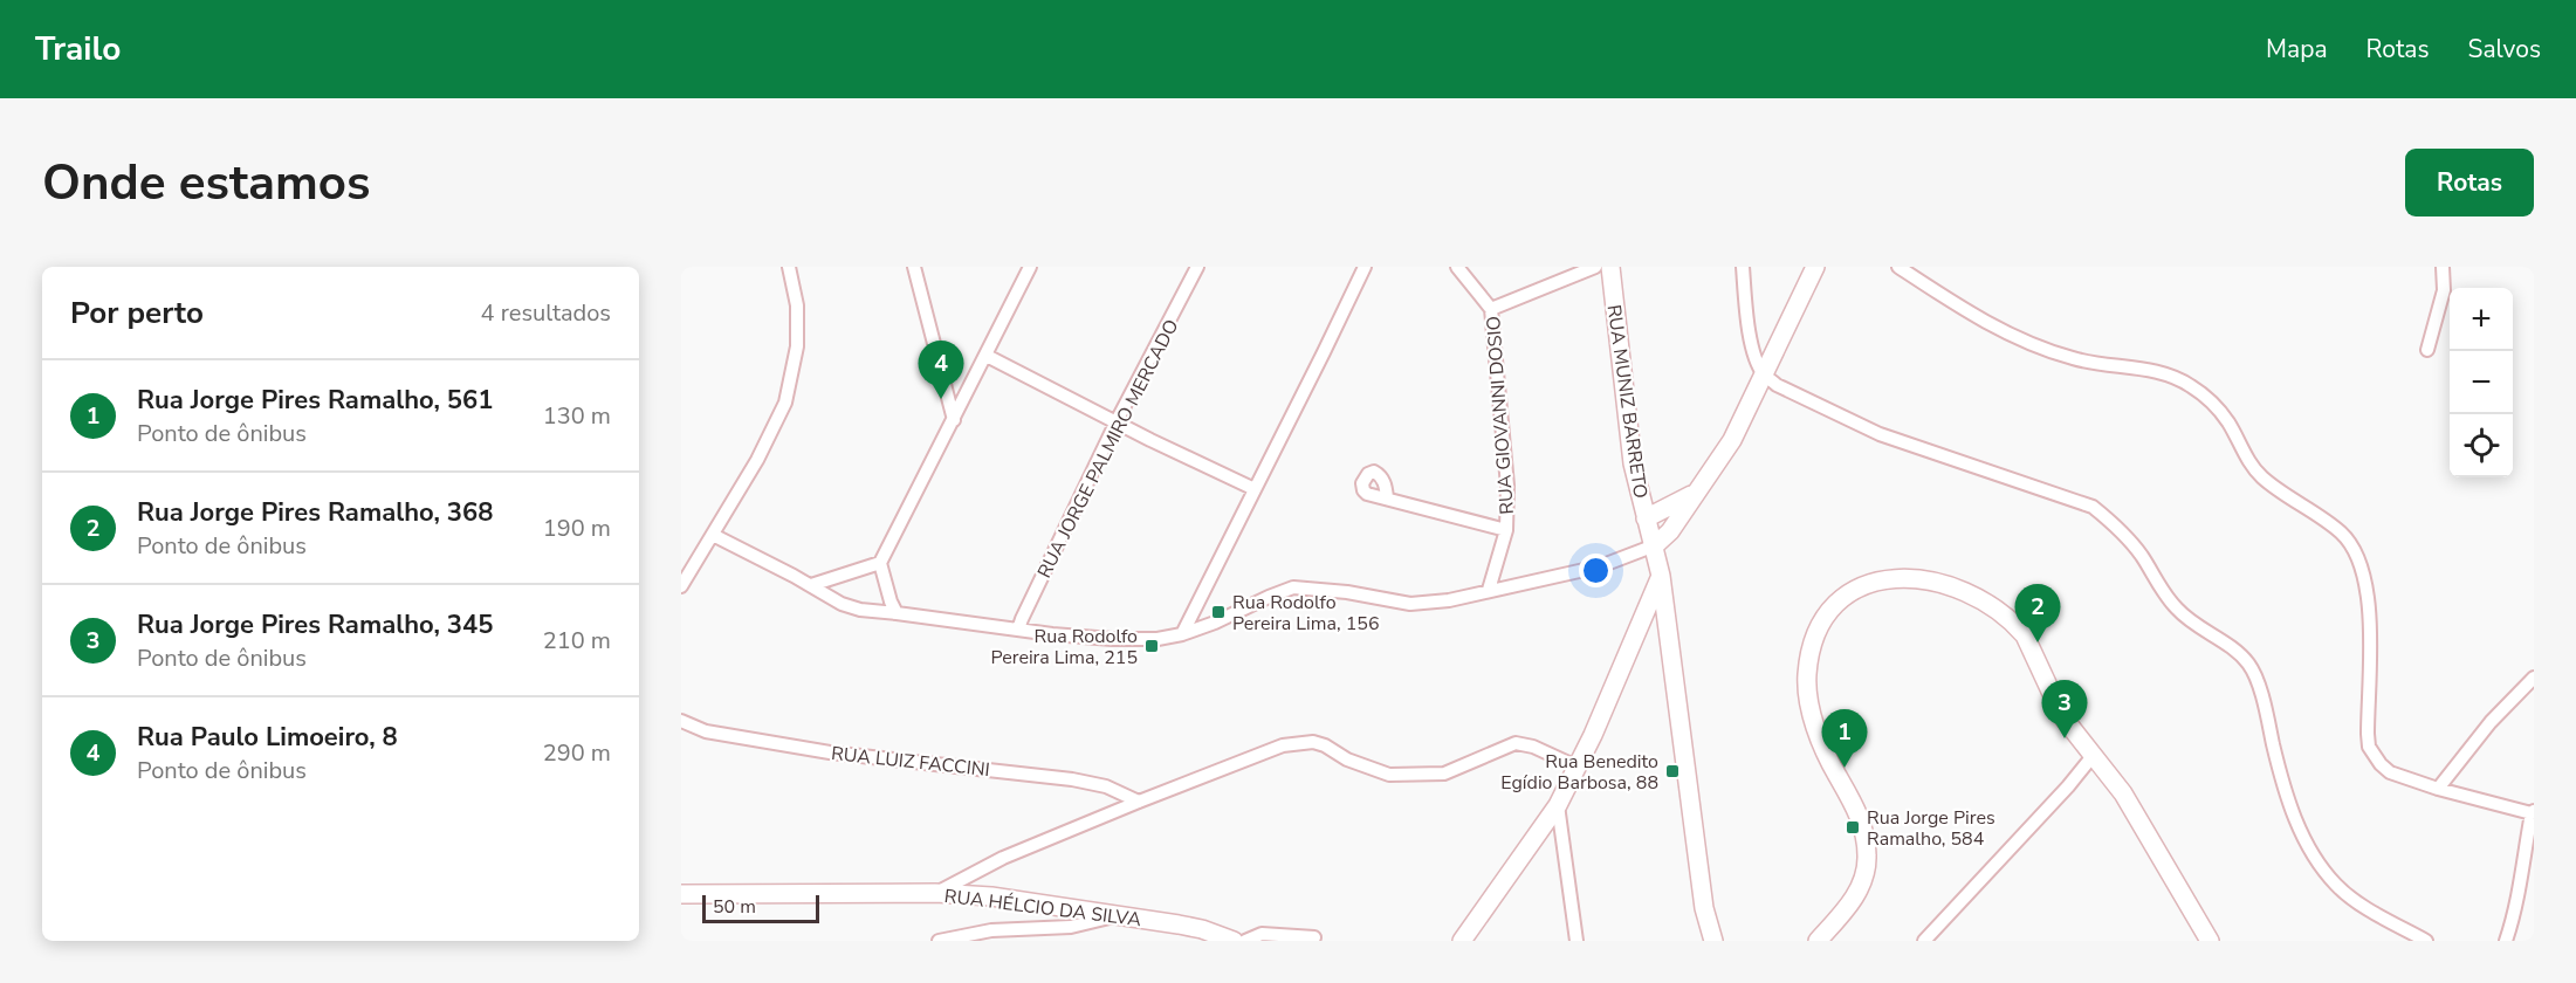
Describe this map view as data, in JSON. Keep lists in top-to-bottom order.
{
  "streets": {
    "street": [
      "RUA MUNIZ BARRETO",
      "RUA GIOVANNI DOSIO",
      "RUA JORGE PALMIRO MERCADO",
      "RUA LUIZ FACCINI",
      "RUA HÉLCIO DA SILVA"
    ]
  },
  "places": {
    "transit": [
      "Rua Rodolfo Pereira Lima, 156",
      "Rua Rodolfo Pereira Lima, 215",
      "Rua Benedito Egídio Barbosa, 88",
      "Rua Jorge Pires Ramalho, 584"
    ]
  },
  "scale_bar": "50 m",
  "page": {
    "header": "Trailo",
    "nav": ["Mapa", "Rotas", "Salvos"],
    "buttons": "Rotas",
    "title": "Onde estamos",
    "heading": ["Por perto", "4 resultados"],
    "map_buttons": ["+", "−"],
    "pins": [
      "4",
      "2",
      "3",
      "1"
    ],
    "list": [
      {
        "mark": "1",
        "name": "Rua Jorge Pires Ramalho, 561",
        "note": "Ponto de ônibus",
        "value": "130 m"
      },
      {
        "mark": "2",
        "name": "Rua Jorge Pires Ramalho, 368",
        "note": "Ponto de ônibus",
        "value": "190 m"
      },
      {
        "mark": "3",
        "name": "Rua Jorge Pires Ramalho, 345",
        "note": "Ponto de ônibus",
        "value": "210 m"
      },
      {
        "mark": "4",
        "name": "Rua Paulo Limoeiro, 8",
        "note": "Ponto de ônibus",
        "value": "290 m"
      }
    ],
    "scale": "50 m"
  }
}
